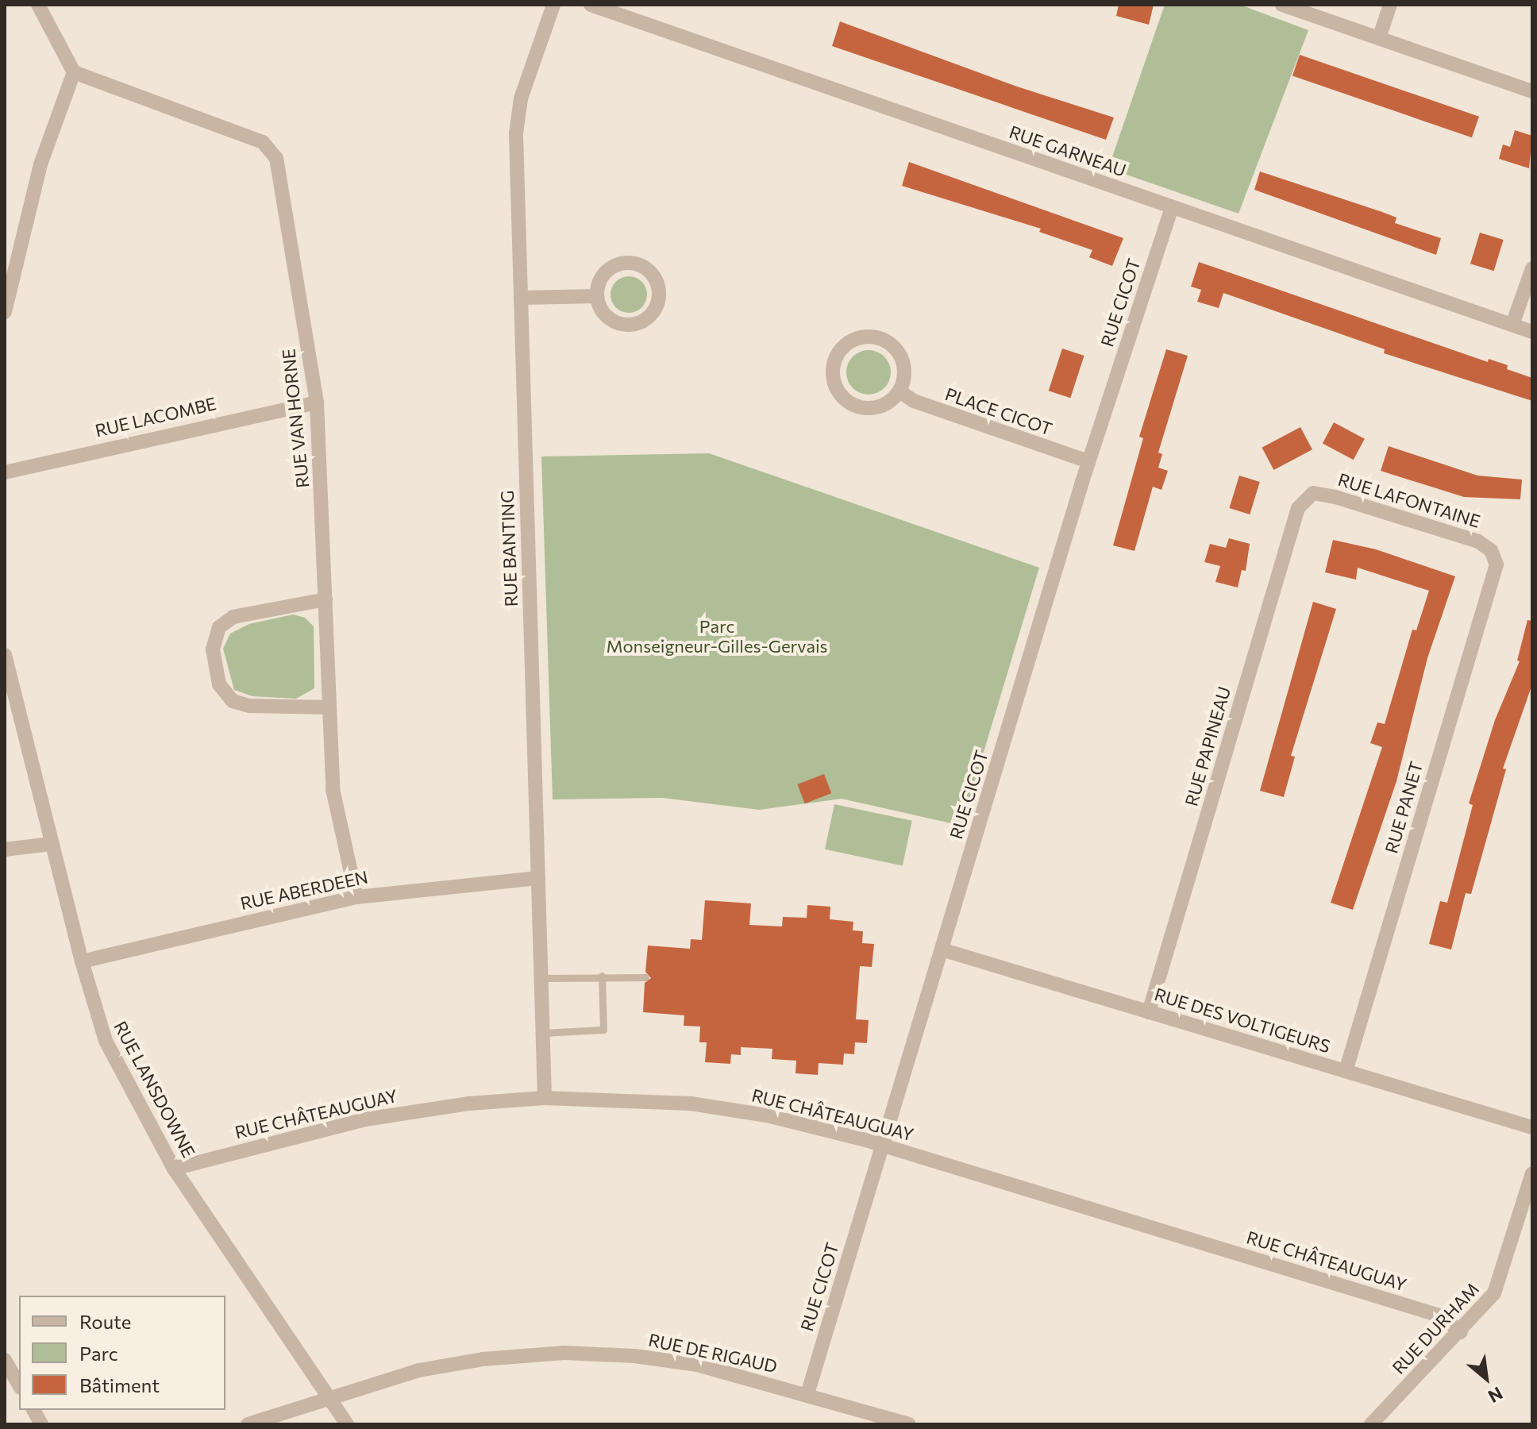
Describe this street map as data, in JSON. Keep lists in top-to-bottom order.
{
  "streets": {
    "street": [
      "RUE GARNEAU",
      "RUE CICOT",
      "PLACE CICOT",
      "RUE LACOMBE",
      "RUE VAN HORNE",
      "RUE LAFONTAINE",
      "RUE BANTING",
      "RUE PAPINEAU",
      "RUE PANET",
      "RUE ABERDEEN",
      "RUE DES VOLTIGEURS",
      "RUE LANSDOWNE",
      "RUE CHÂTEAUGUAY",
      "RUE DURHAM",
      "RUE DE RIGAUD"
    ]
  },
  "crossings": [
    ["RUE GARNEAU", "RUE CICOT"],
    ["RUE CICOT", "PLACE CICOT"],
    ["RUE CICOT", "RUE DES VOLTIGEURS"],
    ["RUE CICOT", "RUE CHÂTEAUGUAY"],
    ["RUE CICOT", "RUE DE RIGAUD"],
    ["RUE LACOMBE", "RUE VAN HORNE"],
    ["RUE VAN HORNE", "RUE ABERDEEN"],
    ["RUE LAFONTAINE", "RUE PAPINEAU"],
    ["RUE LAFONTAINE", "RUE PANET"],
    ["RUE BANTING", "RUE ABERDEEN"],
    ["RUE BANTING", "RUE CHÂTEAUGUAY"],
    ["RUE PAPINEAU", "RUE DES VOLTIGEURS"],
    ["RUE PANET", "RUE DES VOLTIGEURS"],
    ["RUE ABERDEEN", "RUE LANSDOWNE"],
    ["RUE LANSDOWNE", "RUE CHÂTEAUGUAY"],
    ["RUE LANSDOWNE", "RUE DE RIGAUD"],
    ["RUE CHÂTEAUGUAY", "RUE DURHAM"]
  ],
  "parks": ["Parc Monseigneur-Gilles-Gervais"],
  "legend": ["Route", "Parc", "Bâtiment"],
  "north": "bottom right"
}
